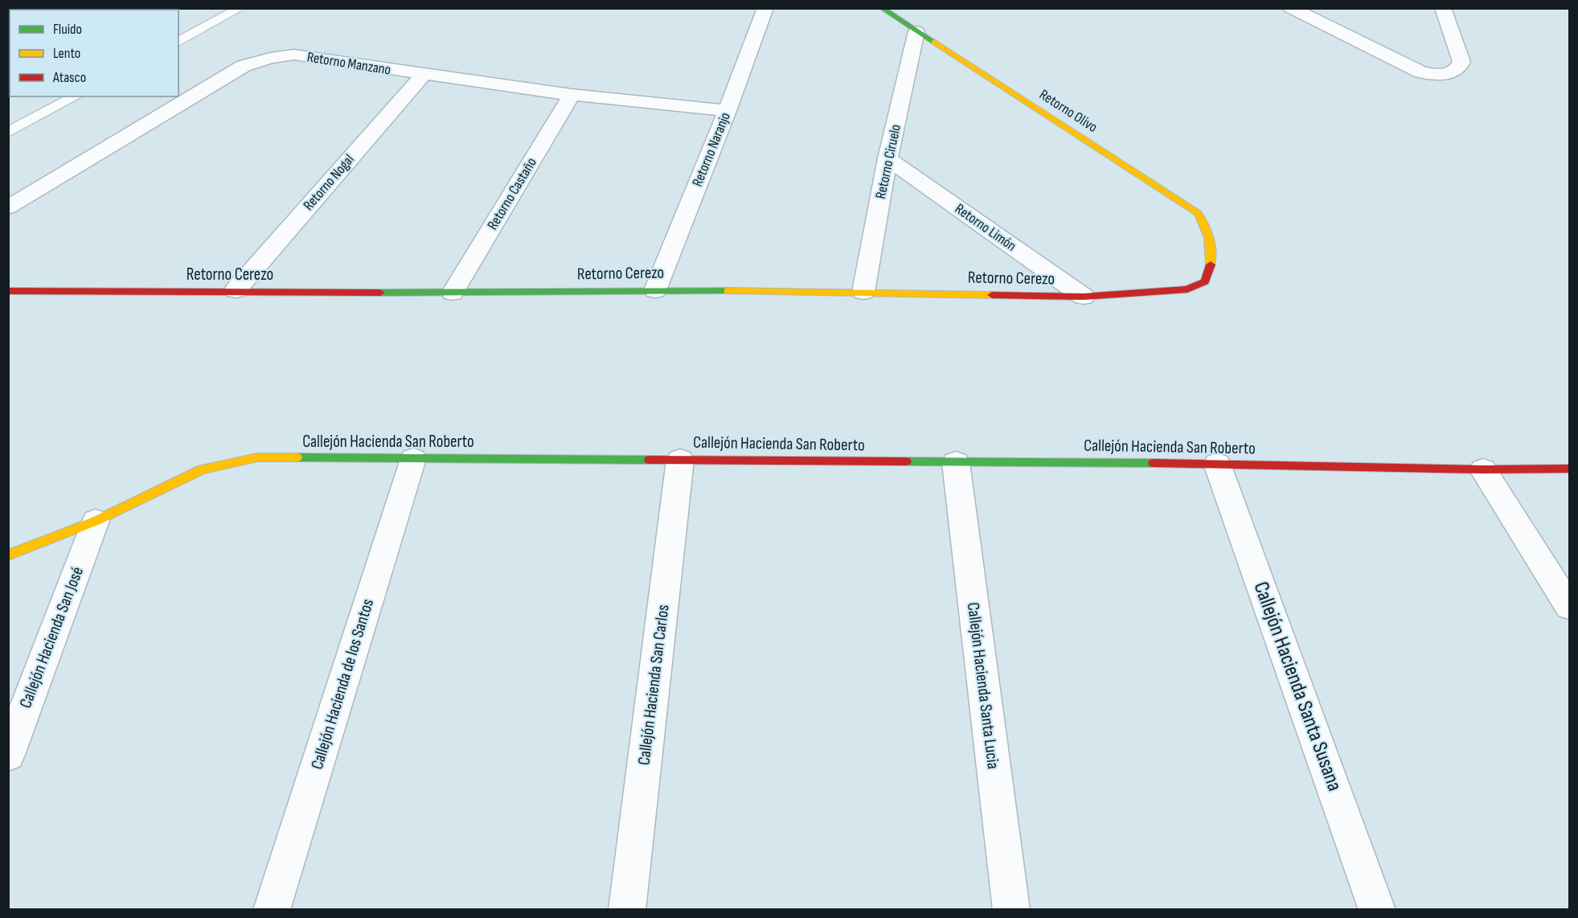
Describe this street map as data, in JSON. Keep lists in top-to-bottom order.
{
  "streets": {
    "street": [
      "Retorno Manzano",
      "Retorno Olivo",
      "Retorno Naranjo",
      "Retorno Ciruelo",
      "Retorno Nogal",
      "Retorno Castaño",
      "Retorno Limón",
      "Retorno Cerezo",
      "Callejón Hacienda San Roberto",
      "Callejón Hacienda San José",
      "Callejón Hacienda de los Santos",
      "Callejón Hacienda San Carlos",
      "Callejón Hacienda Santa Lucia",
      "Callejón Hacienda Santa Susana"
    ]
  },
  "crossings": [
    ["Retorno Manzano", "Retorno Naranjo"],
    ["Retorno Manzano", "Retorno Nogal"],
    ["Retorno Manzano", "Retorno Castaño"],
    ["Retorno Olivo", "Retorno Ciruelo"],
    ["Retorno Olivo", "Retorno Cerezo"],
    ["Retorno Naranjo", "Retorno Cerezo"],
    ["Retorno Ciruelo", "Retorno Limón"],
    ["Retorno Ciruelo", "Retorno Cerezo"],
    ["Retorno Nogal", "Retorno Cerezo"],
    ["Retorno Castaño", "Retorno Cerezo"],
    ["Retorno Limón", "Retorno Cerezo"],
    ["Callejón Hacienda San Roberto", "Callejón Hacienda San José"],
    ["Callejón Hacienda San Roberto", "Callejón Hacienda de los Santos"],
    ["Callejón Hacienda San Roberto", "Callejón Hacienda San Carlos"],
    ["Callejón Hacienda San Roberto", "Callejón Hacienda Santa Lucia"],
    ["Callejón Hacienda San Roberto", "Callejón Hacienda Santa Susana"]
  ],
  "legend": ["Fluido", "Lento", "Atasco"]
}
